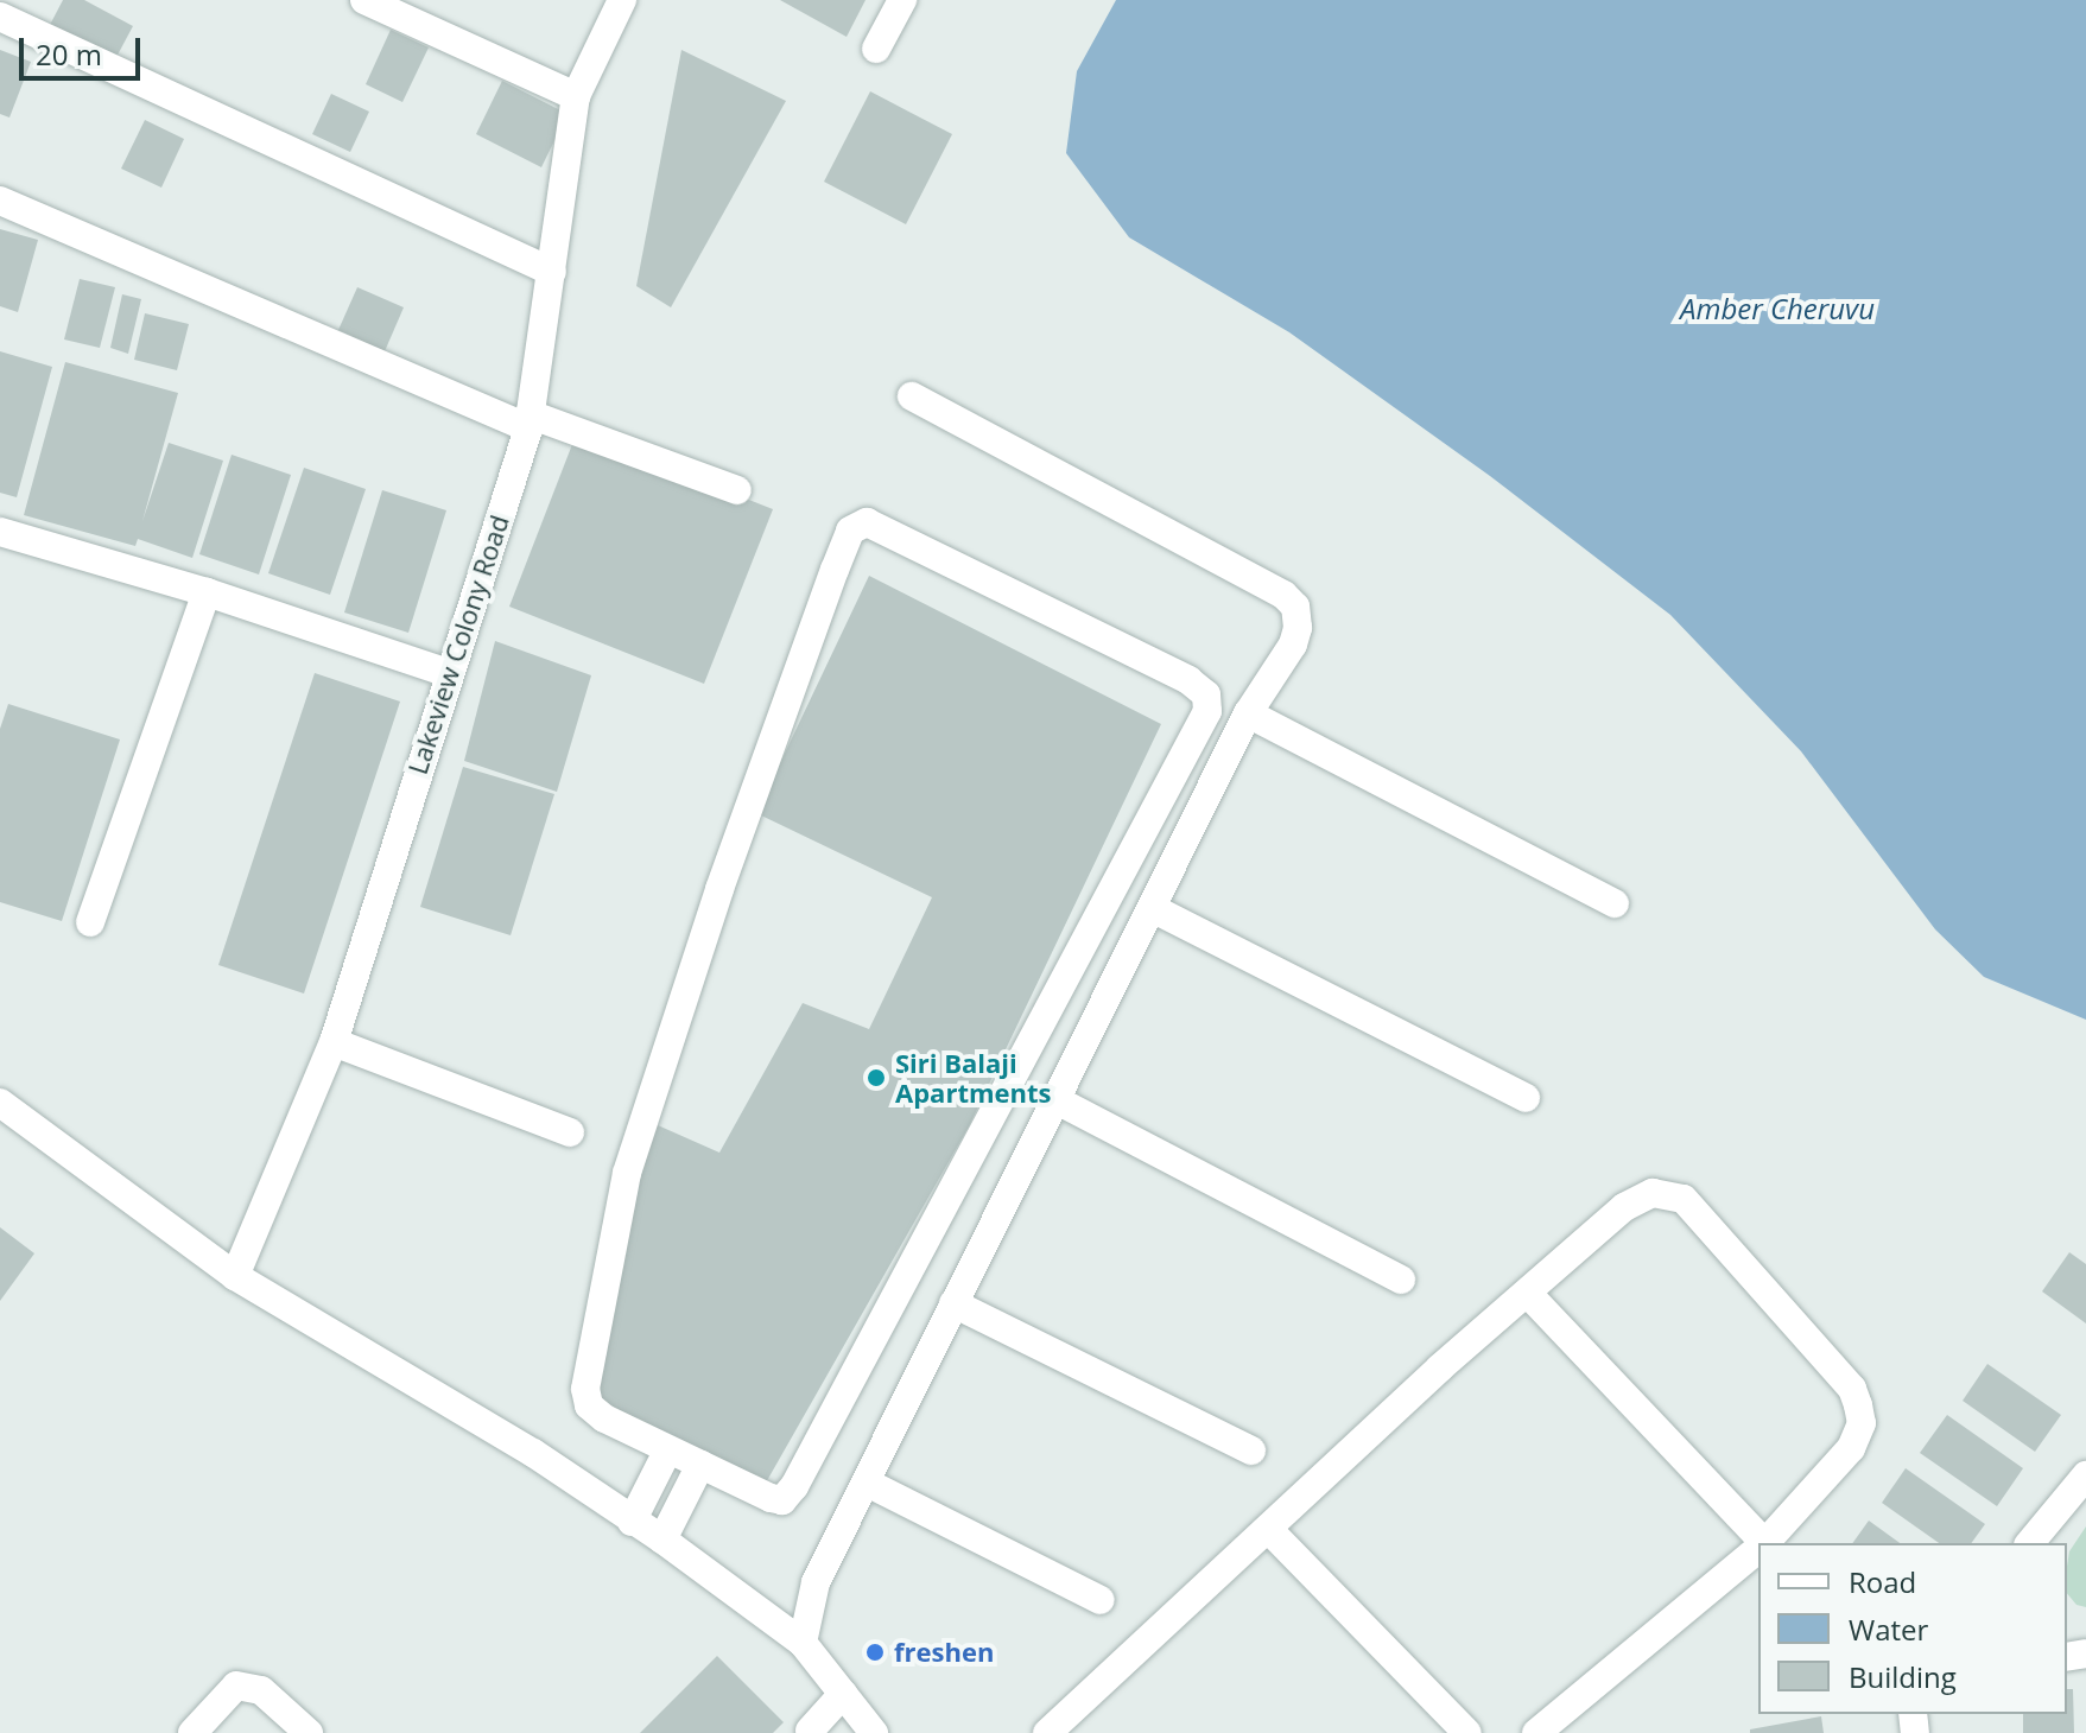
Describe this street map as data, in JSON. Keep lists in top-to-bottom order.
{
  "streets": {
    "street": ["Lakeview Colony Road"]
  },
  "water": ["Amber Cheruvu"],
  "places": ["Siri Balaji Apartments", "freshen"],
  "legend": ["Road", "Water", "Building"],
  "scale_bar": "20 m"
}
